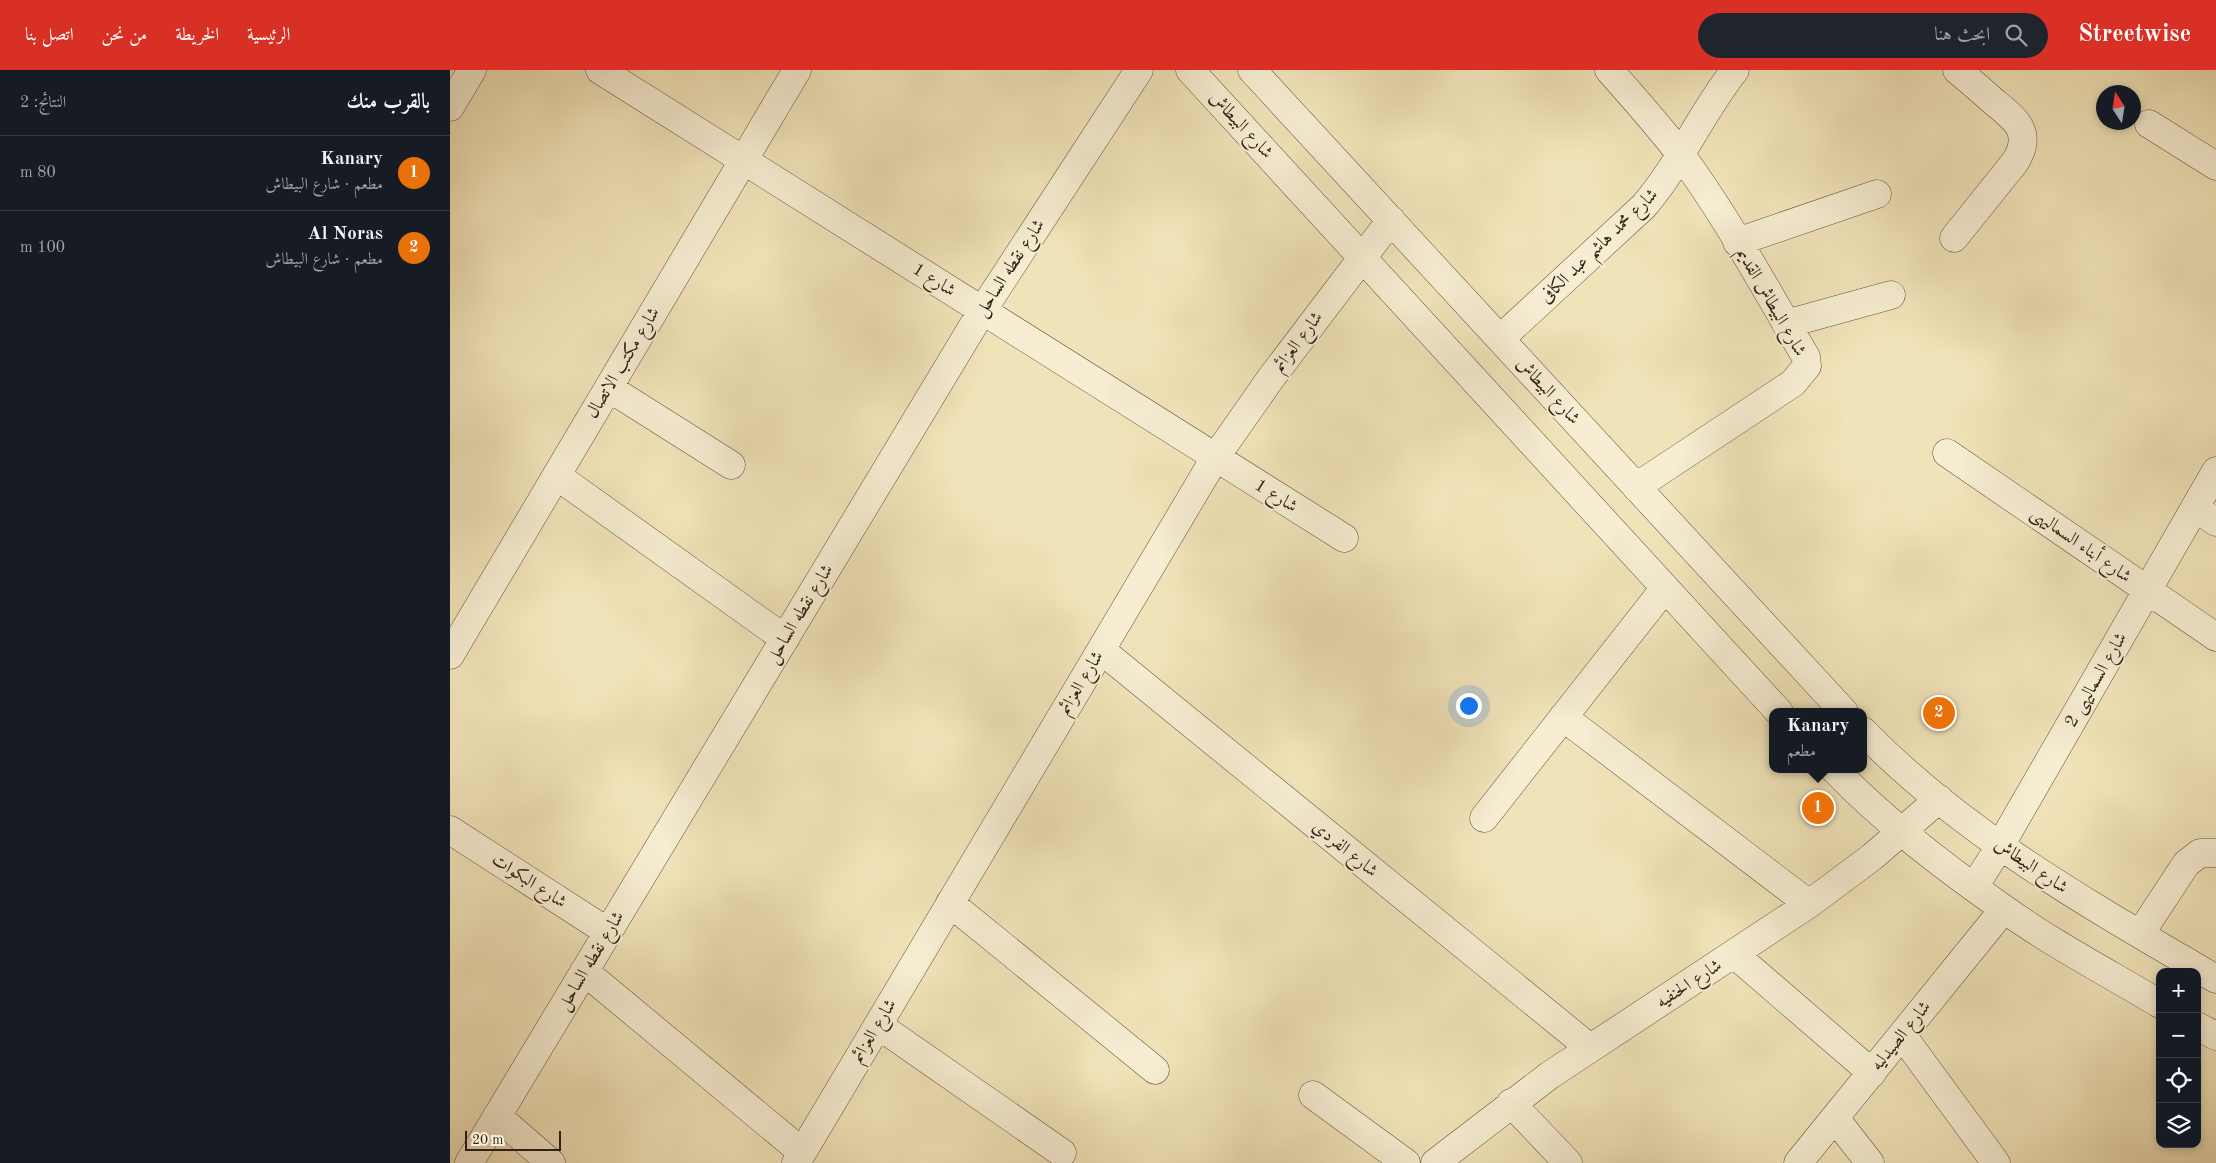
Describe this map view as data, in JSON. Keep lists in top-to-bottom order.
{
  "streets": {
    "street": [
      "شارع البيطاش",
      "شارع محمد هاشم عبد الكافى",
      "شارع نقطه الساحل",
      "شارع 1",
      "شارع البيطاش القديم",
      "شارع العزائم",
      "شارع مكتب الاتصال",
      "شارع أبناء السماليهى",
      "شارع السماليهى 2",
      "شارع الفردي",
      "شارع البكوات",
      "شارع الحنفيه",
      "شارع الصيدليه"
    ]
  },
  "crossings": [
    ["شارع البيطاش", "شارع محمد هاشم عبد الكافى"],
    ["شارع البيطاش", "شارع البيطاش القديم"],
    ["شارع البيطاش", "شارع العزائم"],
    ["شارع البيطاش", "شارع السماليهى 2"],
    ["شارع البيطاش", "شارع الحنفيه"],
    ["شارع محمد هاشم عبد الكافى", "شارع البيطاش القديم"],
    ["شارع نقطه الساحل", "شارع 1"],
    ["شارع نقطه الساحل", "شارع البكوات"],
    ["شارع 1", "شارع العزائم"],
    ["شارع 1", "شارع مكتب الاتصال"],
    ["شارع العزائم", "شارع الفردي"],
    ["شارع أبناء السماليهى", "شارع السماليهى 2"],
    ["شارع الفردي", "شارع الحنفيه"]
  ],
  "scale_bar": "20 m",
  "north": "top",
  "page": {
    "header": "Streetwise",
    "search": "ابحث هنا",
    "nav": [
      "الرئيسية",
      "الخريطة",
      "من نحن",
      "اتصل بنا"
    ],
    "heading": ["بالقرب منك", "النتائج: 2"],
    "list": [
      {
        "mark": "1",
        "name": "Kanary",
        "note": "مطعم · شارع البيطاش",
        "value": "80 m"
      },
      {
        "mark": "2",
        "name": "Al Noras",
        "note": "مطعم · شارع البيطاش",
        "value": "100 m"
      }
    ],
    "pins": ["2", "1"],
    "popup": ["Kanary", "مطعم"],
    "map_buttons": ["+", "−"],
    "scale": "20 m"
  }
}
